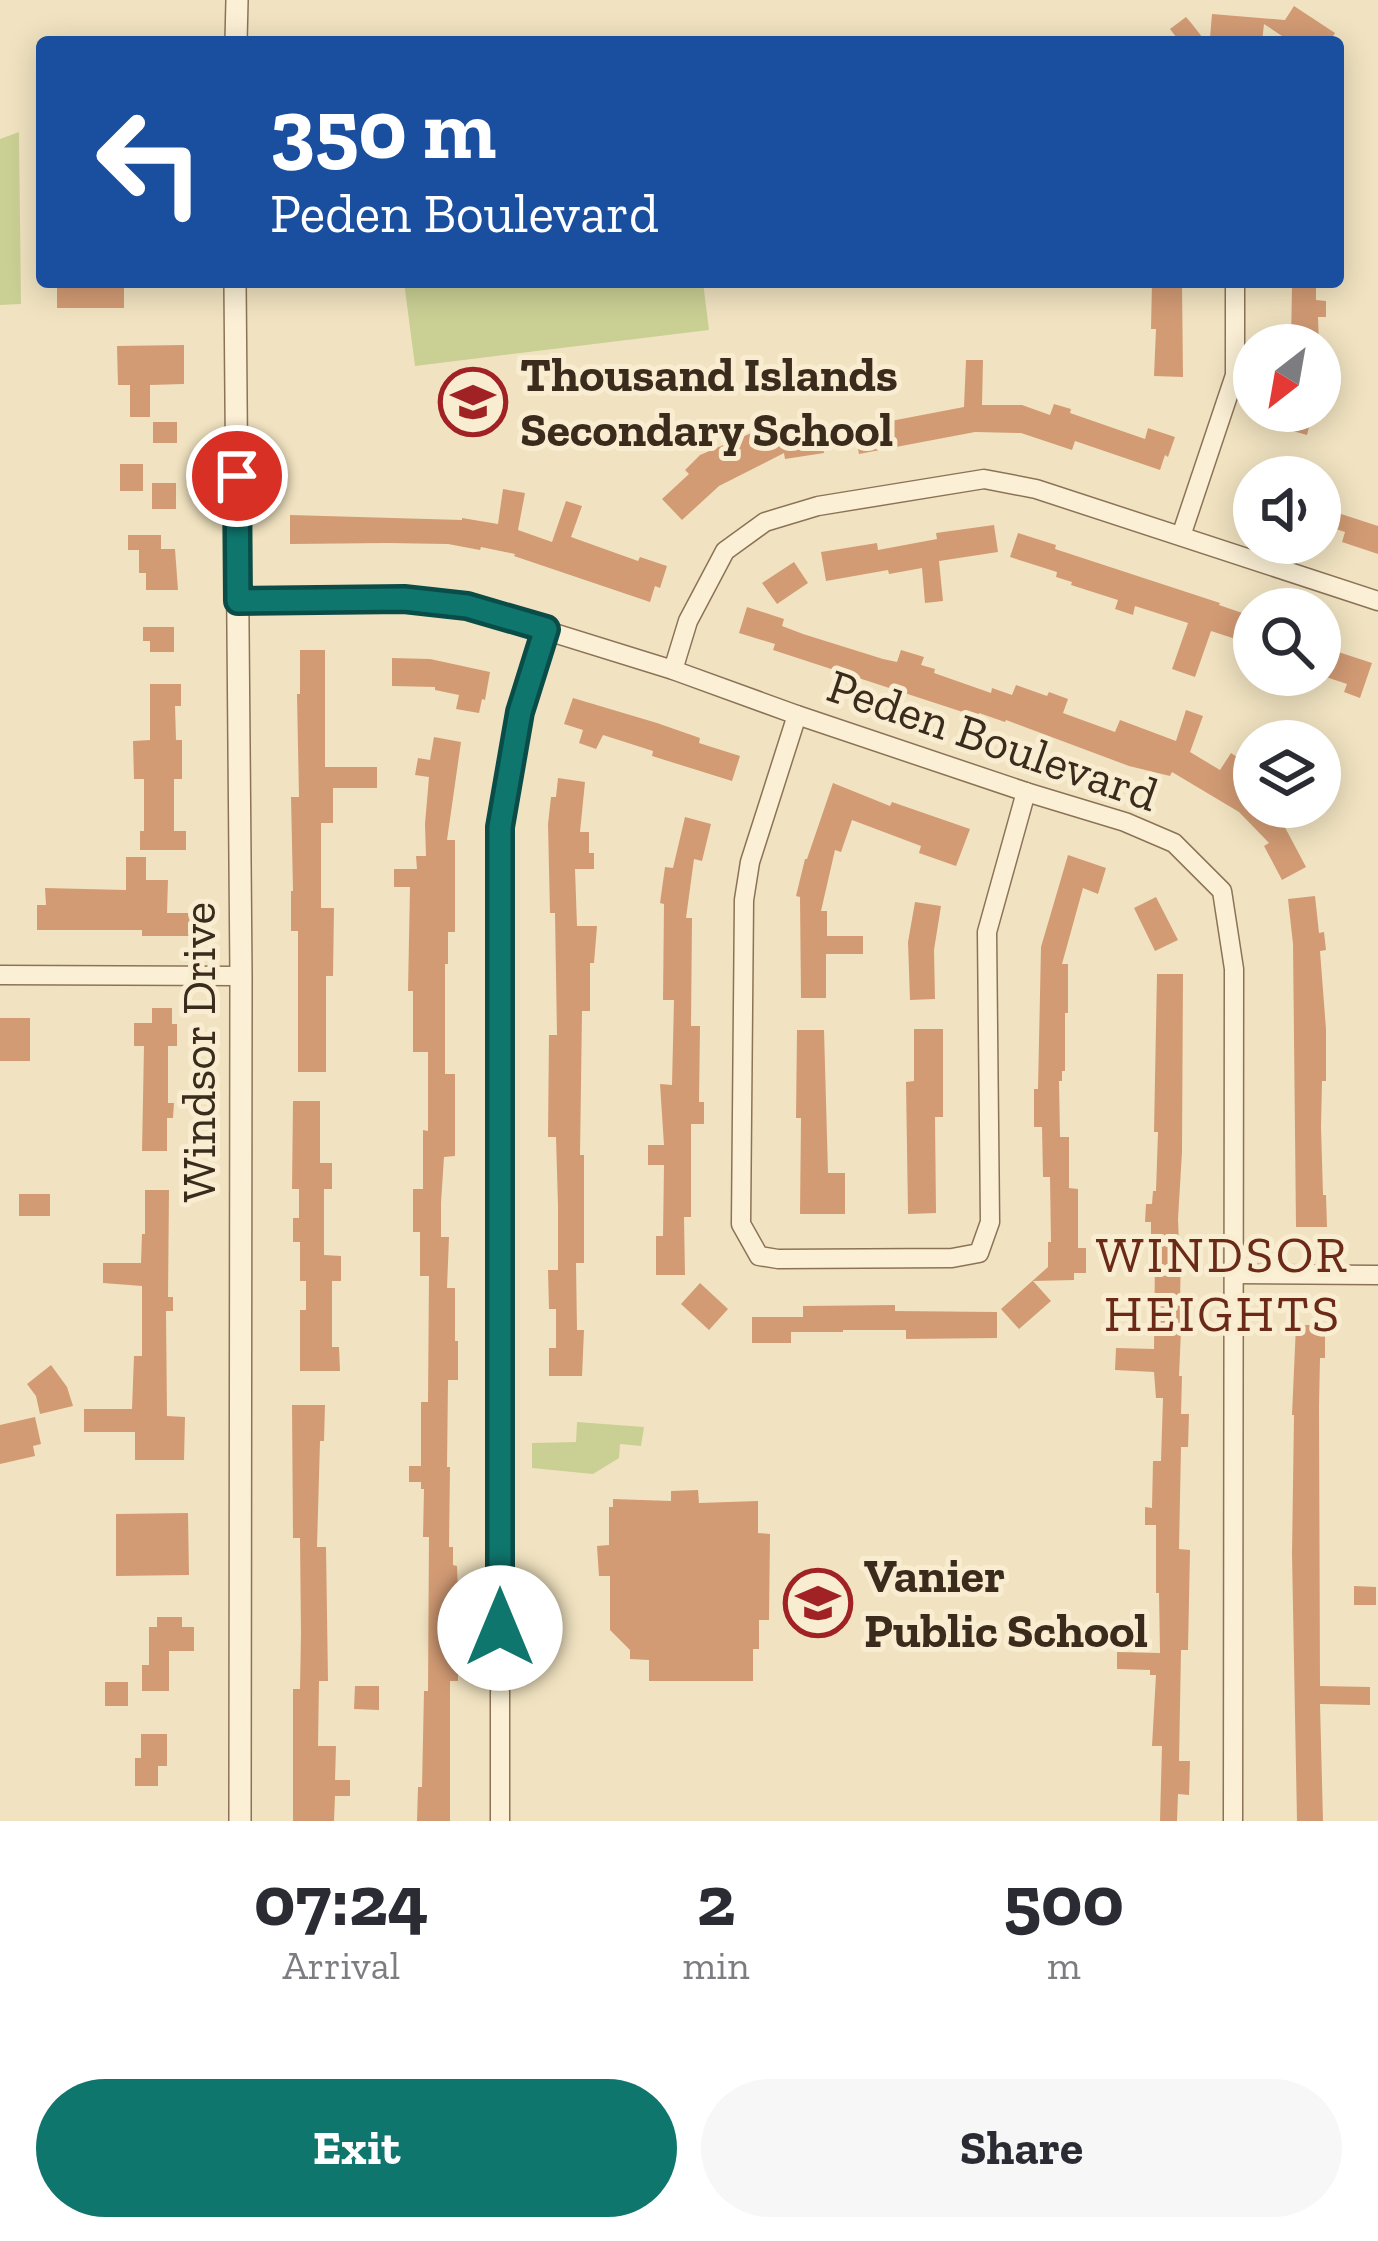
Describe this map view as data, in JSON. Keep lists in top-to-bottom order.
{
  "streets": {
    "street": ["Peden Boulevard", "Windsor Drive"]
  },
  "crossings": [
    ["Peden Boulevard", "Windsor Drive"]
  ],
  "districts": ["WINDSOR HEIGHTS"],
  "places": {
    "school or university": ["Thousand Islands Secondary School", "Vanier Public School"]
  },
  "north": "bottom left",
  "page": {
    "turn": ["350 m", "Peden Boulevard"],
    "eta": [
      "07:24",
      "Arrival",
      "2",
      "min",
      "500",
      "m"
    ],
    "buttons": ["Exit", "Share"]
  }
}
